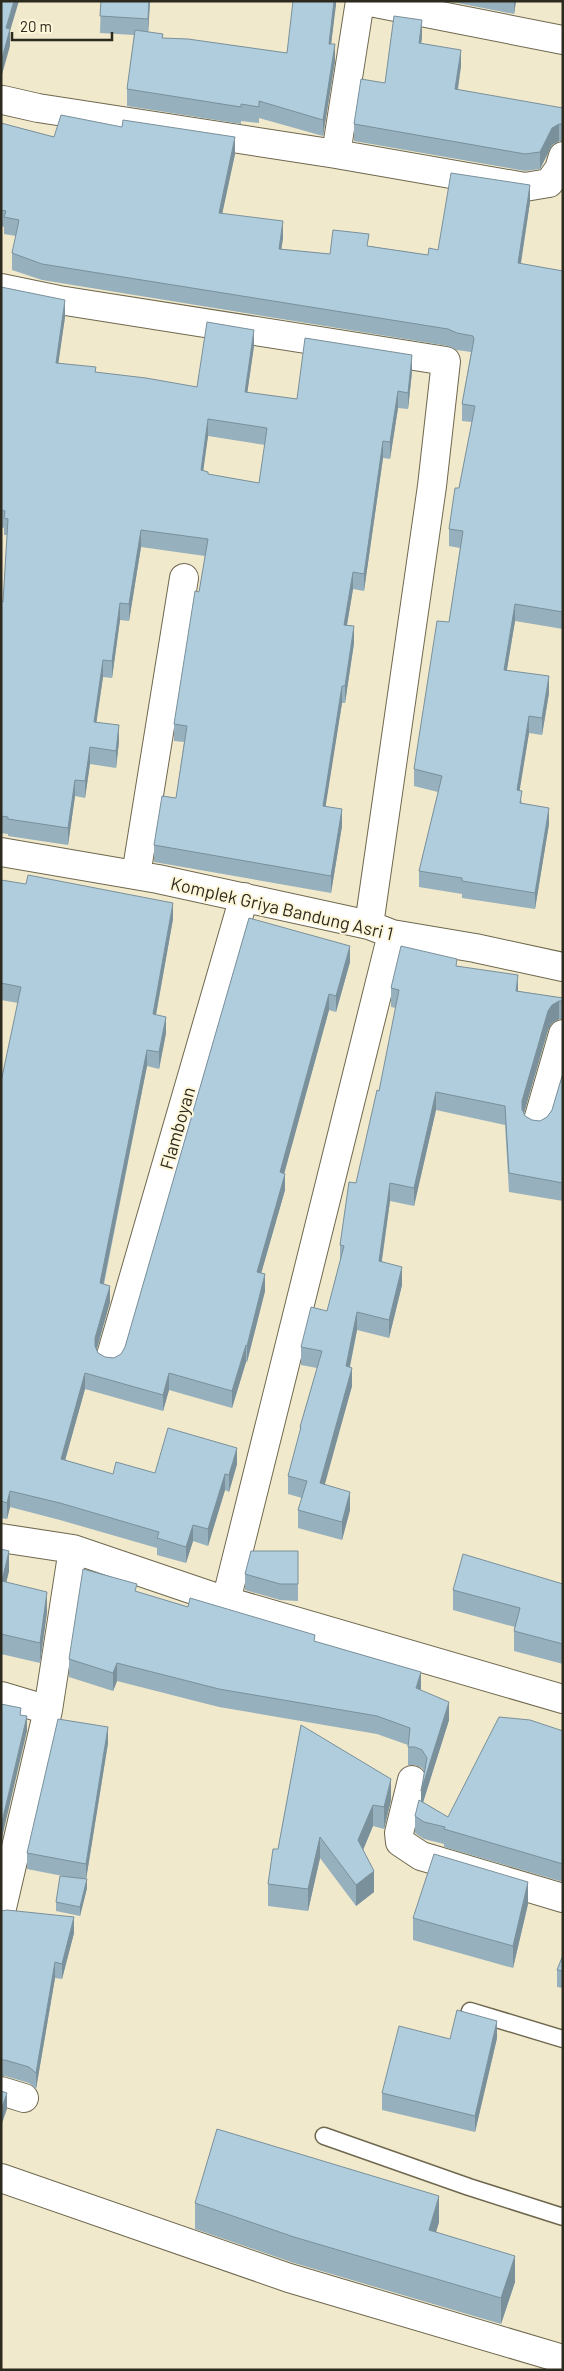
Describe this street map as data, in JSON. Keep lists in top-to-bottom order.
{
  "streets": {
    "street": ["Komplek Griya Bandung Asri 1", "Flamboyan"]
  },
  "crossings": [
    ["Komplek Griya Bandung Asri 1", "Flamboyan"]
  ],
  "scale_bar": "20 m"
}
